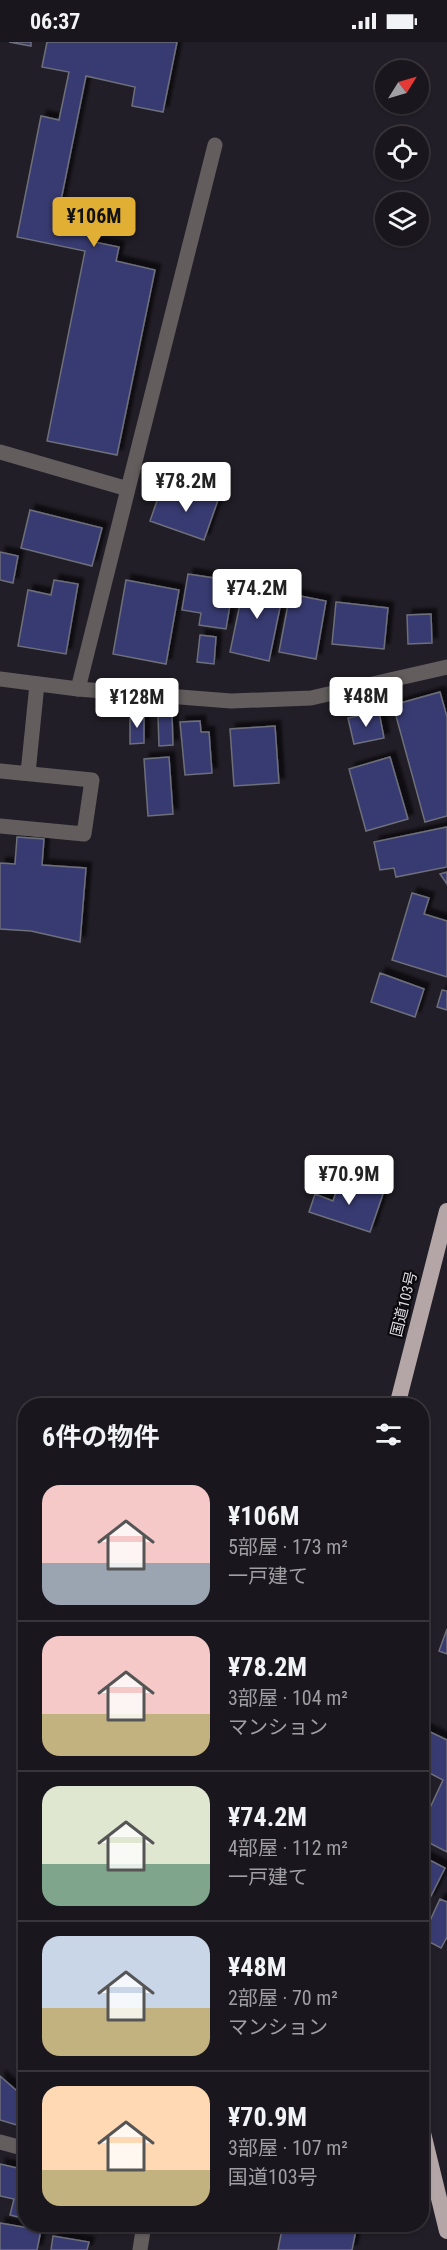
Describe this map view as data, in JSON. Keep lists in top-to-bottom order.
{
  "streets": {
    "highway": ["国道103号"]
  },
  "north": "top right",
  "page": {
    "status": "06:37",
    "price": [
      "¥106M",
      "¥78.2M",
      "¥74.2M",
      "¥48M",
      "¥128M",
      "¥70.9M"
    ],
    "heading": "6件の物件",
    "list": [
      {
        "name": "¥106M",
        "note": "5部屋 · 173 m² · 一戸建て"
      },
      {
        "name": "¥78.2M",
        "note": "3部屋 · 104 m² · マンション"
      },
      {
        "name": "¥74.2M",
        "note": "4部屋 · 112 m² · 一戸建て"
      },
      {
        "name": "¥48M",
        "note": "2部屋 · 70 m² · マンション"
      },
      {
        "name": "¥70.9M",
        "note": "3部屋 · 107 m² · 国道103号"
      }
    ]
  }
}
